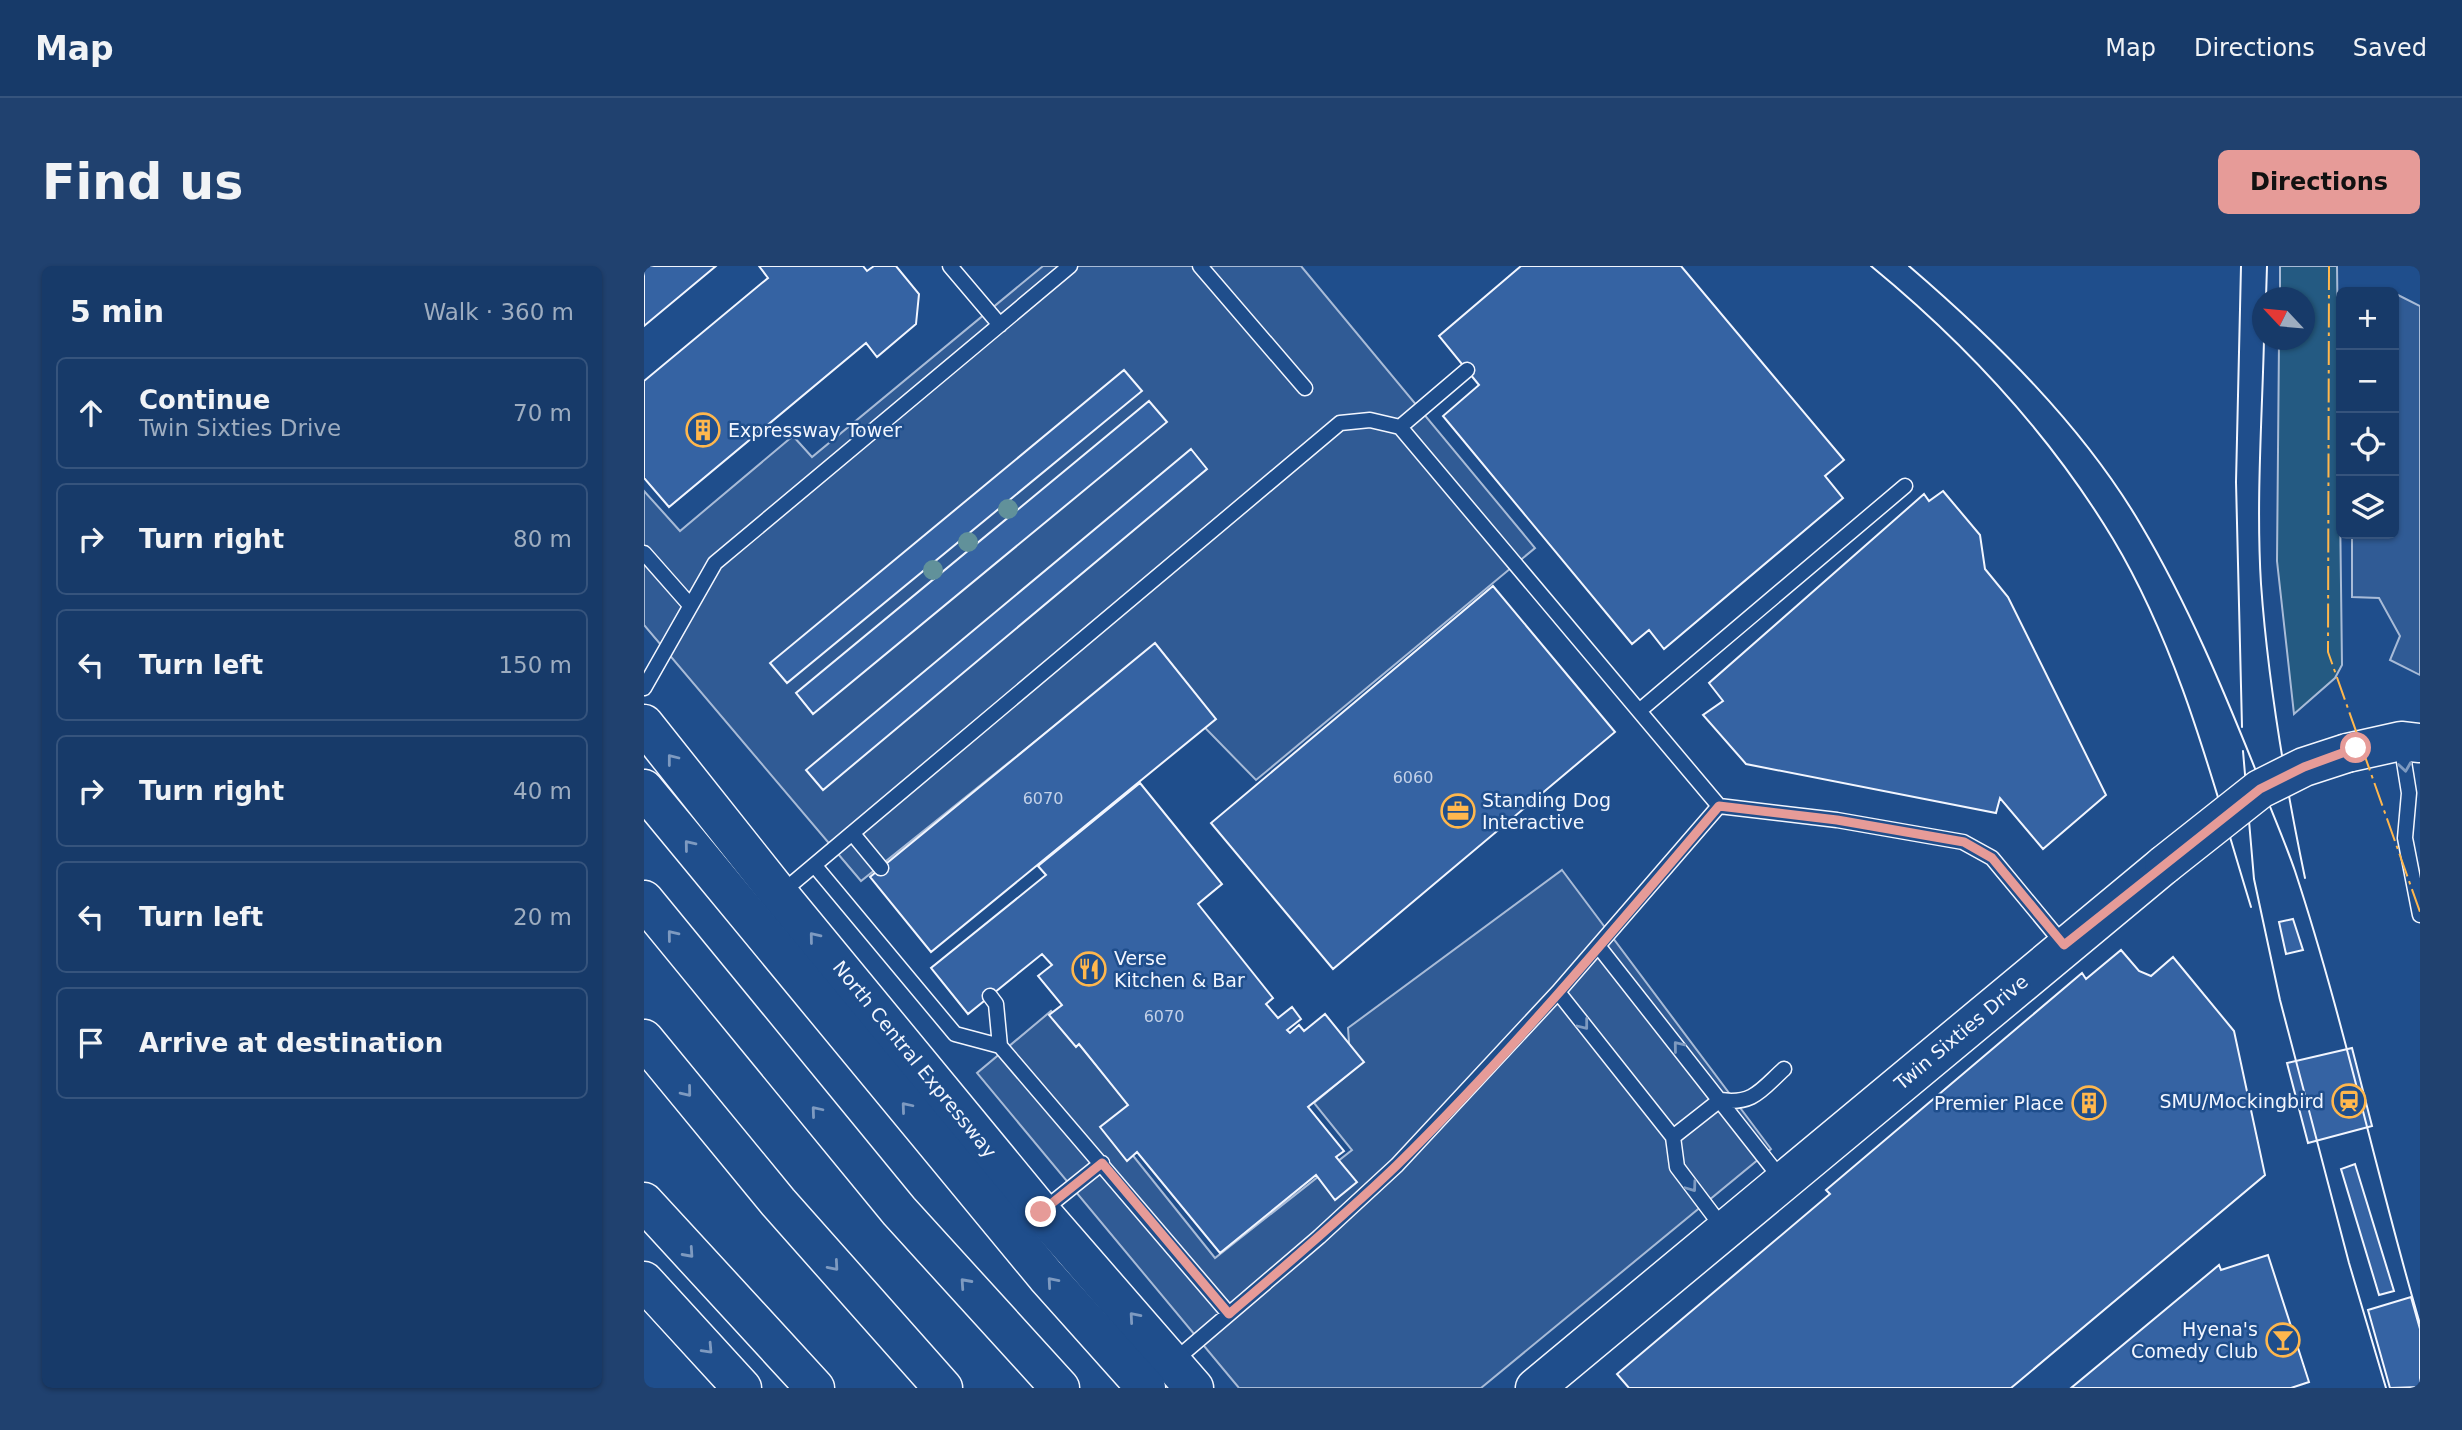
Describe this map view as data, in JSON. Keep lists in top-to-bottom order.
{
  "streets": {
    "main road": ["Twin Sixties Drive", "North Central Expressway"]
  },
  "places": {
    "building": ["Expressway Tower", "Premier Place"],
    "office": ["Standing Dog Interactive"],
    "restaurant": ["Verse Kitchen & Bar"],
    "station": ["SMU/Mockingbird"],
    "bar": ["Hyena's Comedy Club"]
  },
  "house_numbers": ["6060", "6070", "6070"],
  "north": "top left",
  "page": {
    "header": "Map",
    "nav": ["Map", "Directions", "Saved"],
    "buttons": "Directions",
    "title": "Find us",
    "heading": ["5 min", "Walk · 360 m"],
    "map_buttons": ["+", "−"],
    "list": [
      ["Continue", "Twin Sixties Drive", "70 m"],
      ["Turn right", "80 m"],
      ["Turn left", "150 m"],
      ["Turn right", "40 m"],
      ["Turn left", "20 m"],
      "Arrive at destination"
    ]
  }
}
